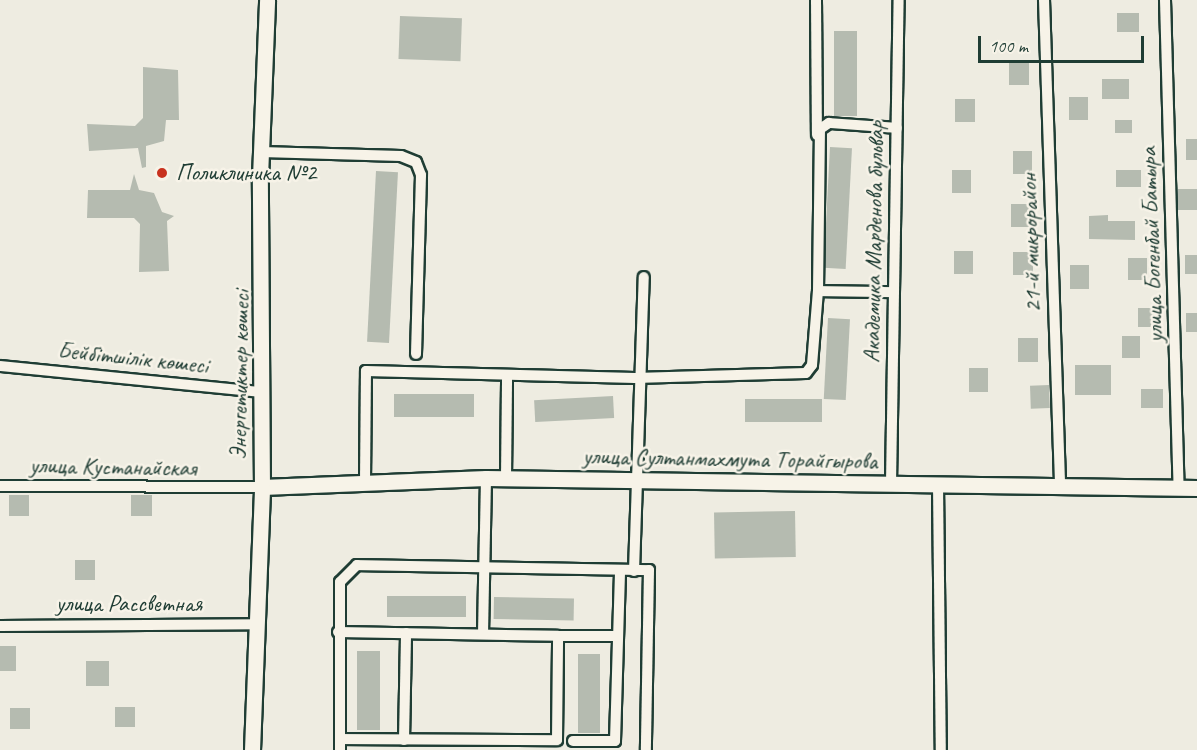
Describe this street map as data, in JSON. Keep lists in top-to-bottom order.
{
  "streets": {
    "main road": ["Энергетиктер көшесі", "улица Султанмахмута Торайгырова"],
    "street": [
      "Академика Марденова бульвар",
      "21-й микрорайон",
      "улица Богенбай Батыра",
      "Бейбітшілік көшесі",
      "улица Кустанайская",
      "улица Рассветная"
    ]
  },
  "crossings": [
    ["Академика Марденова бульвар", "улица Султанмахмута Торайгырова"],
    ["21-й микрорайон", "улица Султанмахмута Торайгырова"],
    ["улица Богенбай Батыра", "улица Султанмахмута Торайгырова"],
    ["Бейбітшілік көшесі", "Энергетиктер көшесі"],
    ["Энергетиктер көшесі", "улица Султанмахмута Торайгырова"],
    ["Энергетиктер көшесі", "улица Кустанайская"],
    ["Энергетиктер көшесі", "улица Рассветная"],
    ["улица Султанмахмута Торайгырова", "улица Кустанайская"]
  ],
  "places": ["Поликлиника №2"],
  "scale_bar": "100 m"
}
